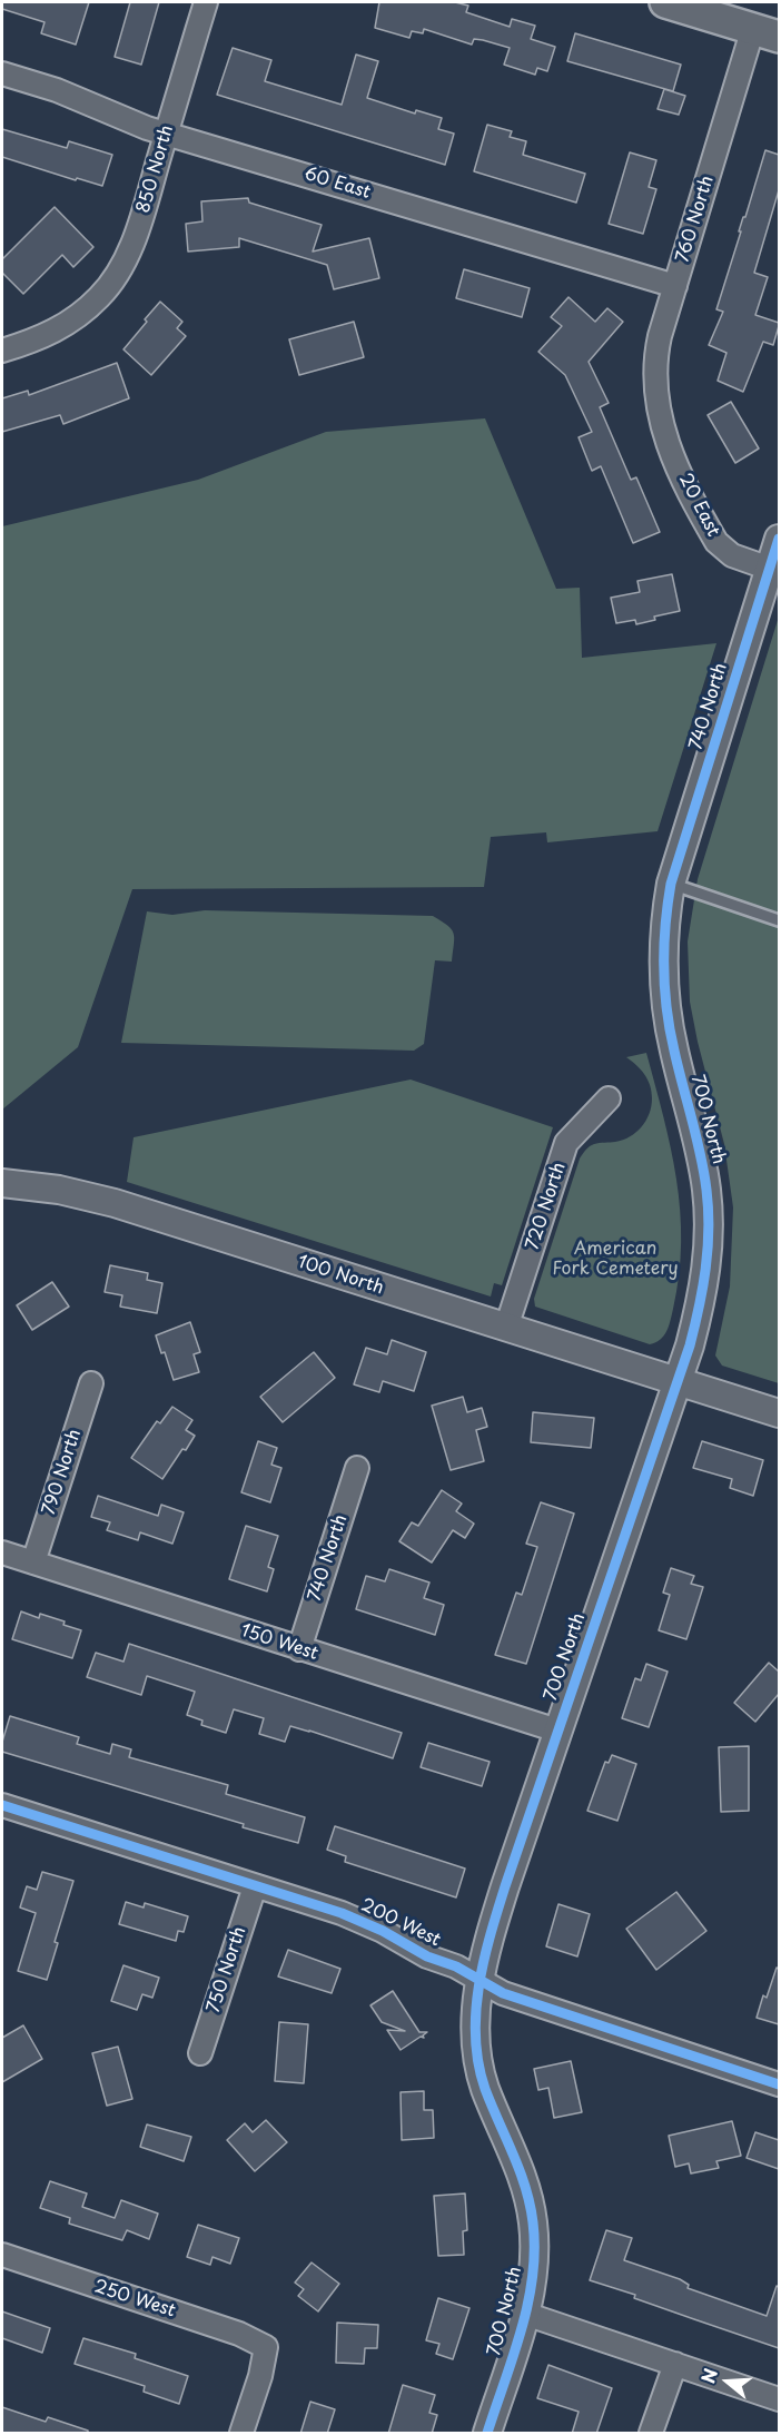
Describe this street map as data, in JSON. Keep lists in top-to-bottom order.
{
  "streets": {
    "street": [
      "850 North",
      "60 East",
      "760 North",
      "20 East",
      "740 North",
      "700 North",
      "720 North",
      "100 North",
      "790 North",
      "150 West",
      "200 West",
      "750 North",
      "250 West"
    ]
  },
  "crossings": [
    ["850 North", "60 East"],
    ["60 East", "760 North"],
    ["760 North", "20 East"],
    ["20 East", "740 North"],
    ["740 North", "700 North"],
    ["740 North", "150 West"],
    ["700 North", "100 North"],
    ["700 North", "150 West"],
    ["700 North", "200 West"],
    ["720 North", "100 North"],
    ["790 North", "150 West"],
    ["200 West", "750 North"]
  ],
  "parks": ["American Fork Cemetery"],
  "north": "left"
}
